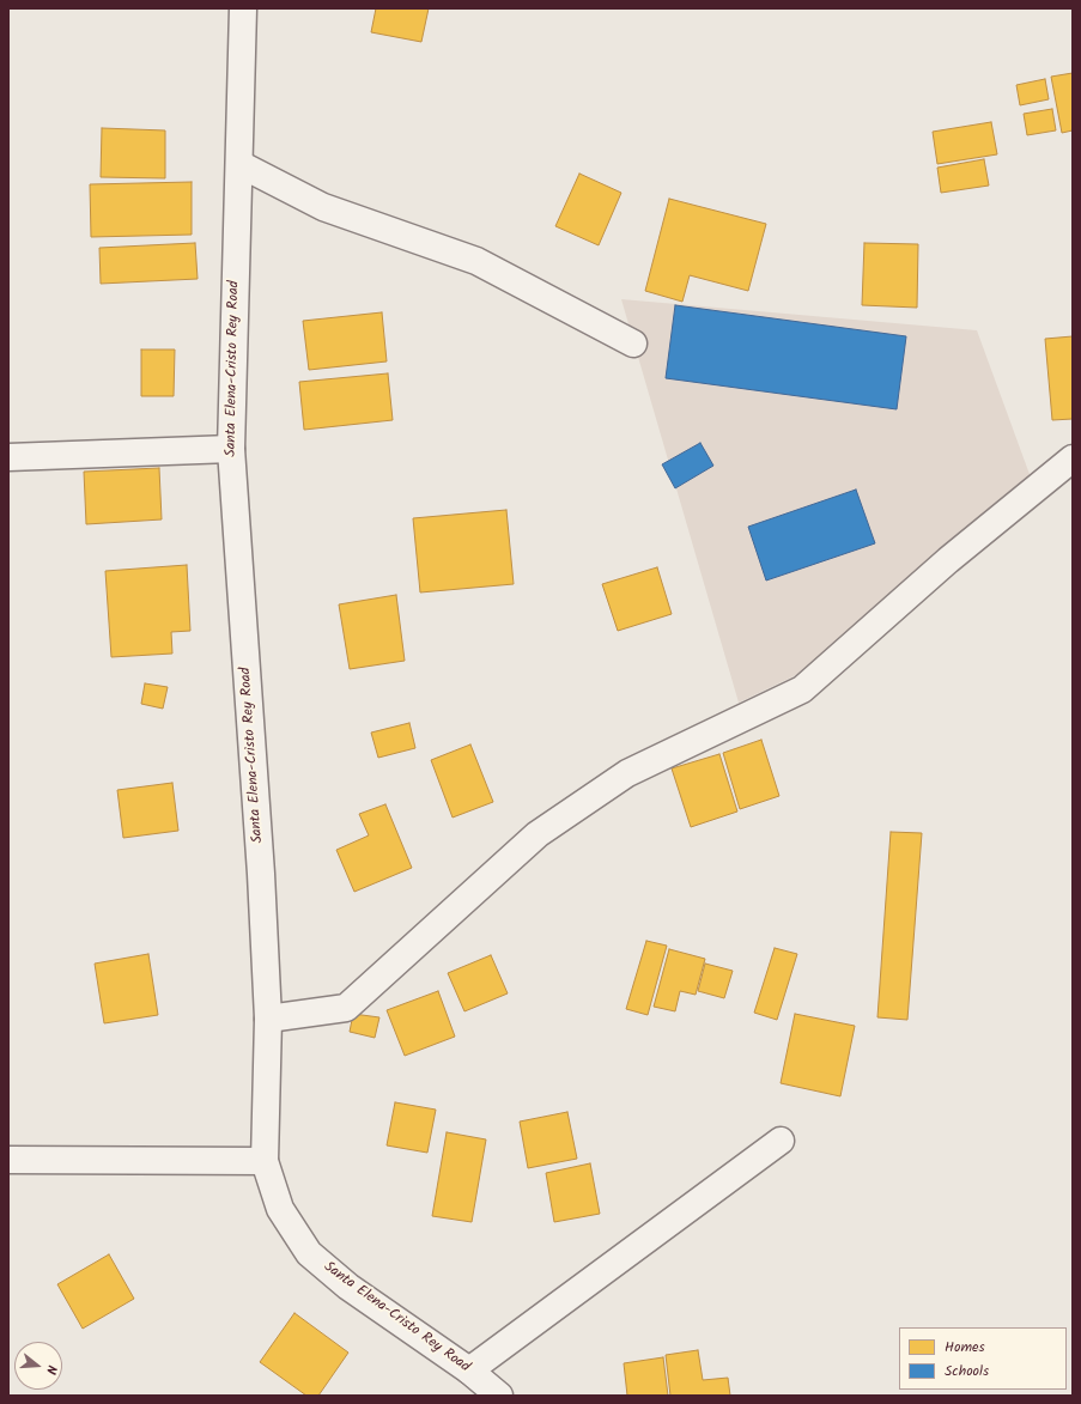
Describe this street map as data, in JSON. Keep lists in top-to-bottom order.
{
  "streets": {
    "street": ["Santa Elena-Cristo Rey Road"]
  },
  "legend": ["Homes", "Schools"],
  "north": "right"
}
